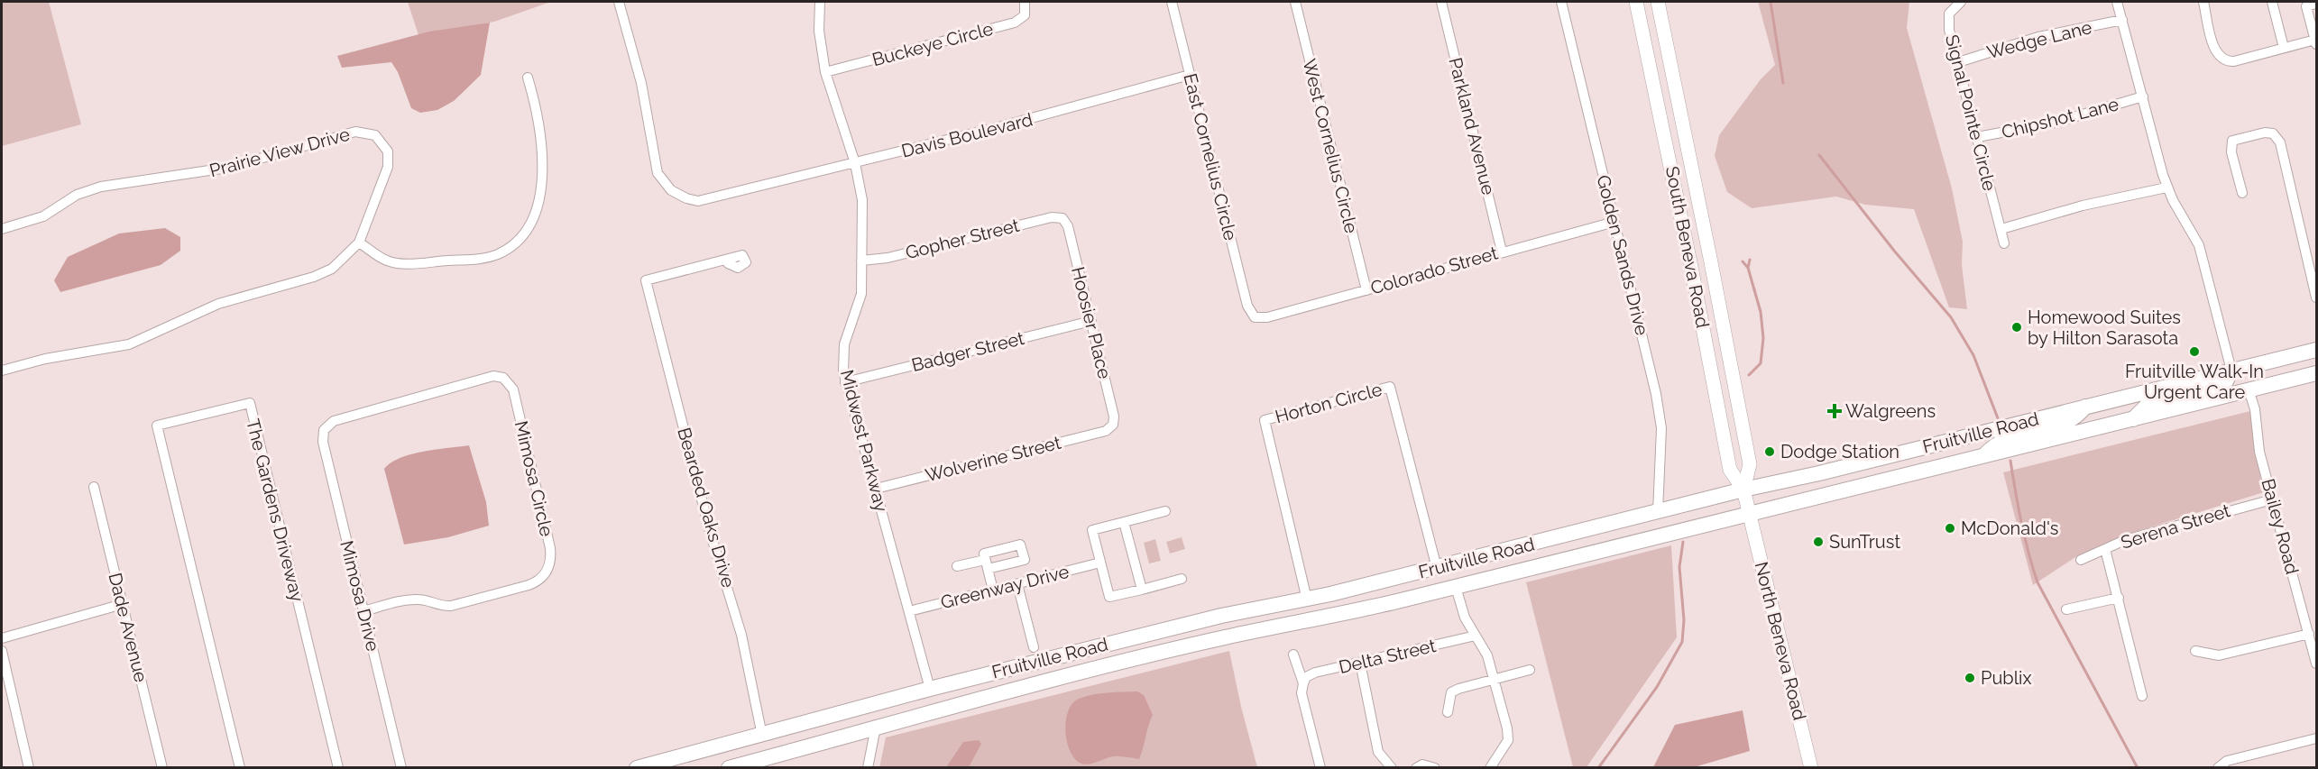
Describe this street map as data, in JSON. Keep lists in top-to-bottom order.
{
  "streets": {
    "main road": ["South Beneva Road", "Fruitville Road", "North Beneva Road"],
    "street": [
      "Wedge Lane",
      "Buckeye Circle",
      "Signal Pointe Circle",
      "Chipshot Lane",
      "Parkland Avenue",
      "Davis Boulevard",
      "West Cornelius Circle",
      "Prairie View Drive",
      "East Cornelius Circle",
      "Gopher Street",
      "Golden Sands Drive",
      "Colorado Street",
      "Hoosier Place",
      "Badger Street",
      "Horton Circle",
      "Midwest Parkway",
      "Wolverine Street",
      "Mimosa Circle",
      "Bearded Oaks Drive",
      "The Gardens Driveway",
      "Serena Street",
      "Bailey Road",
      "Greenway Drive",
      "Mimosa Drive",
      "Dade Avenue",
      "Delta Street"
    ]
  },
  "crossings": [
    ["Wedge Lane", "Signal Pointe Circle"],
    ["Buckeye Circle", "Midwest Parkway"],
    ["Signal Pointe Circle", "Chipshot Lane"],
    ["Parkland Avenue", "Colorado Street"],
    ["Davis Boulevard", "East Cornelius Circle"],
    ["Davis Boulevard", "Midwest Parkway"],
    ["West Cornelius Circle", "Colorado Street"],
    ["East Cornelius Circle", "Colorado Street"],
    ["Gopher Street", "Hoosier Place"],
    ["Gopher Street", "Midwest Parkway"],
    ["South Beneva Road", "Fruitville Road"],
    ["South Beneva Road", "North Beneva Road"],
    ["Golden Sands Drive", "Colorado Street"],
    ["Golden Sands Drive", "Fruitville Road"],
    ["Hoosier Place", "Badger Street"],
    ["Hoosier Place", "Wolverine Street"],
    ["Badger Street", "Midwest Parkway"],
    ["Horton Circle", "Fruitville Road"],
    ["Fruitville Road", "Midwest Parkway"],
    ["Fruitville Road", "Bearded Oaks Drive"],
    ["Fruitville Road", "Bailey Road"],
    ["Fruitville Road", "North Beneva Road"],
    ["Midwest Parkway", "Wolverine Street"],
    ["Midwest Parkway", "Greenway Drive"],
    ["Mimosa Circle", "Mimosa Drive"],
    ["Serena Street", "Bailey Road"]
  ],
  "places": {
    "other": [
      "Homewood Suites by Hilton Sarasota",
      "Fruitville Walk-In Urgent Care",
      "Dodge Station",
      "McDonald's",
      "SunTrust",
      "Publix"
    ],
    "health": ["Walgreens"]
  }
}
